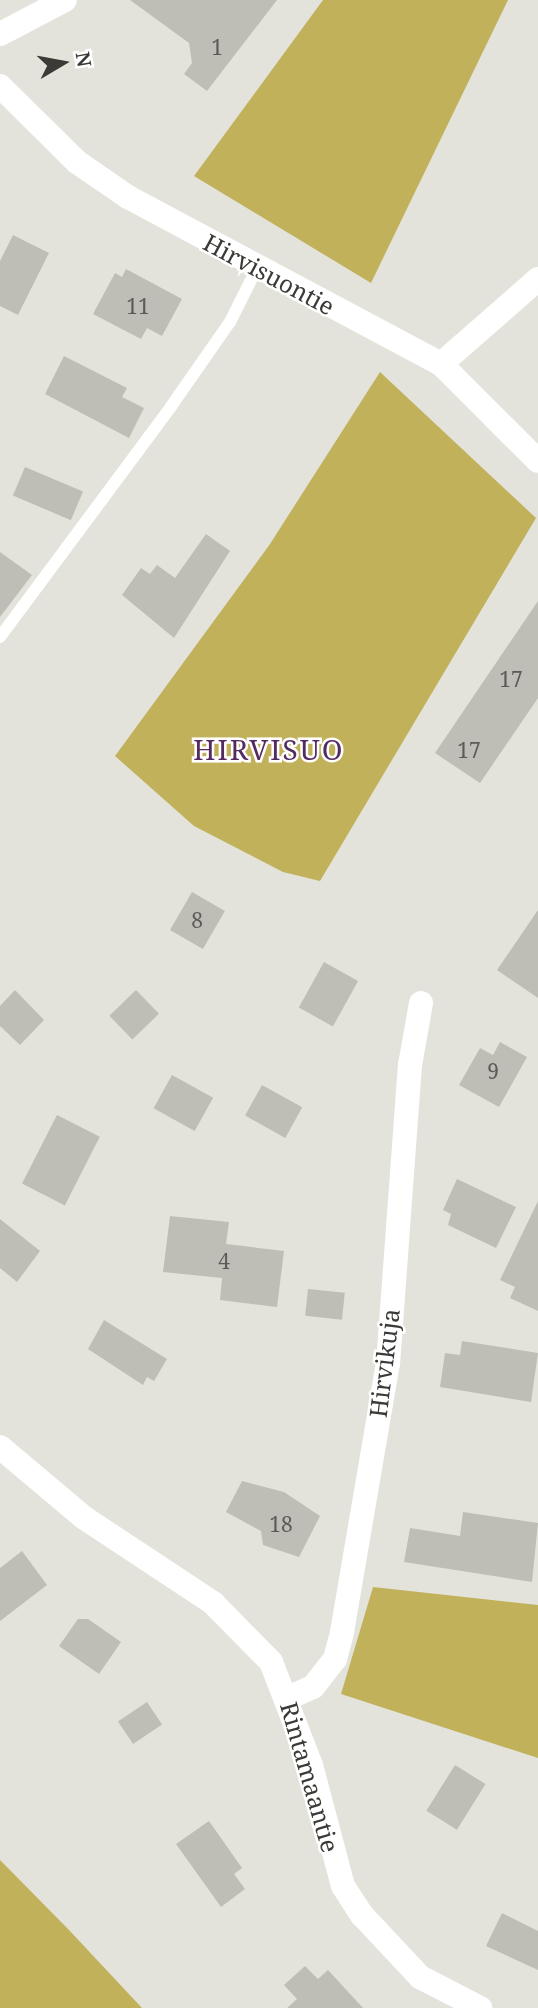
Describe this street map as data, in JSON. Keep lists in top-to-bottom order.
{
  "streets": {
    "street": ["Hirvisuontie", "Hirvikuja", "Rintamaantie"]
  },
  "crossings": [
    ["Hirvikuja", "Rintamaantie"]
  ],
  "districts": ["HIRVISUO"],
  "house_numbers": [
    "1",
    "11",
    "17",
    "17",
    "8",
    "9",
    "4",
    "18"
  ],
  "north": "right"
}
